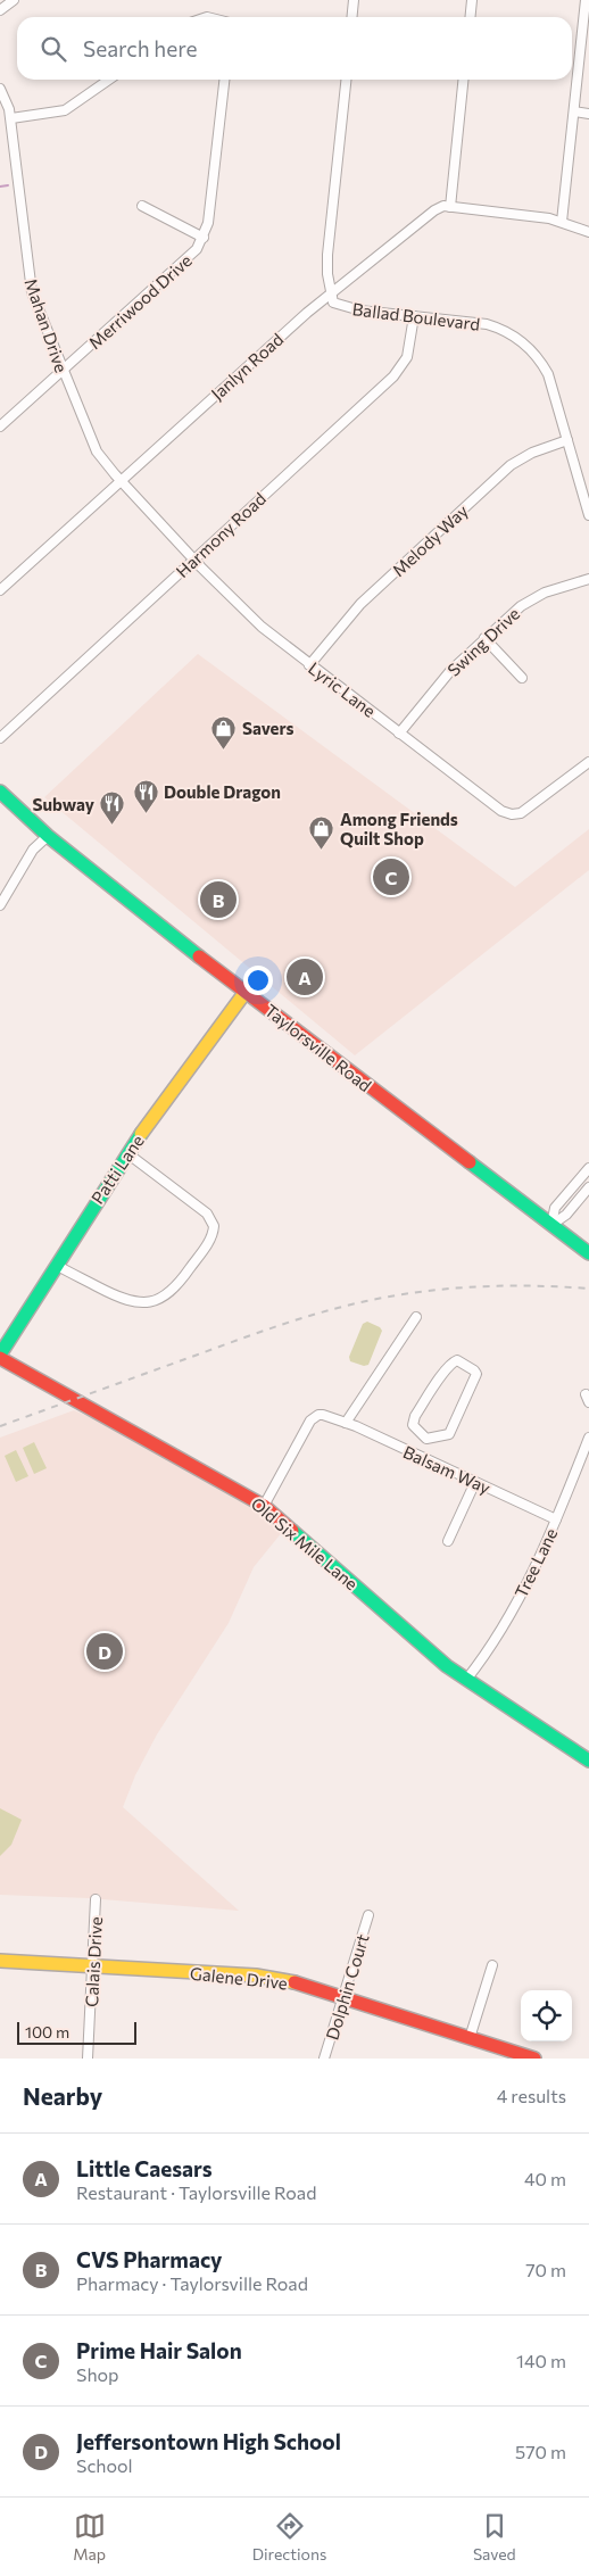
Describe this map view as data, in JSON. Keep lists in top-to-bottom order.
{
  "streets": {
    "street": [
      "Merriwood Drive",
      "Ballad Boulevard",
      "Mahan Drive",
      "Janlyn Road",
      "Harmony Road",
      "Melody Way",
      "Swing Drive",
      "Lyric Lane",
      "Taylorsville Road",
      "Patti Lane",
      "Balsam Way",
      "Old Six Mile Lane",
      "Tree Lane",
      "Calais Drive",
      "Galene Drive",
      "Dolphin Court"
    ]
  },
  "crossings": [
    ["Merriwood Drive", "Mahan Drive"],
    ["Ballad Boulevard", "Janlyn Road"],
    ["Ballad Boulevard", "Harmony Road"],
    ["Ballad Boulevard", "Melody Way"],
    ["Mahan Drive", "Janlyn Road"],
    ["Mahan Drive", "Lyric Lane"],
    ["Janlyn Road", "Lyric Lane"],
    ["Harmony Road", "Lyric Lane"],
    ["Melody Way", "Lyric Lane"],
    ["Swing Drive", "Lyric Lane"],
    ["Taylorsville Road", "Patti Lane"],
    ["Patti Lane", "Old Six Mile Lane"],
    ["Balsam Way", "Tree Lane"],
    ["Old Six Mile Lane", "Tree Lane"],
    ["Calais Drive", "Galene Drive"],
    ["Galene Drive", "Dolphin Court"]
  ],
  "places": {
    "shop": ["Savers", "Among Friends Quilt Shop"],
    "restaurant": ["Double Dragon", "Subway"]
  },
  "scale_bar": "100 m",
  "page": {
    "search": "Search here",
    "pins": [
      "C",
      "B",
      "A",
      "D"
    ],
    "scale": "100 m",
    "heading": ["Nearby", "4 results"],
    "list": [
      {
        "mark": "A",
        "name": "Little Caesars",
        "note": "Restaurant · Taylorsville Road",
        "value": "40 m"
      },
      {
        "mark": "B",
        "name": "CVS Pharmacy",
        "note": "Pharmacy · Taylorsville Road",
        "value": "70 m"
      },
      {
        "mark": "C",
        "name": "Prime Hair Salon",
        "note": "Shop",
        "value": "140 m"
      },
      {
        "mark": "D",
        "name": "Jeffersontown High School",
        "note": "School",
        "value": "570 m"
      }
    ],
    "nav": ["Map", "Directions", "Saved"]
  }
}
